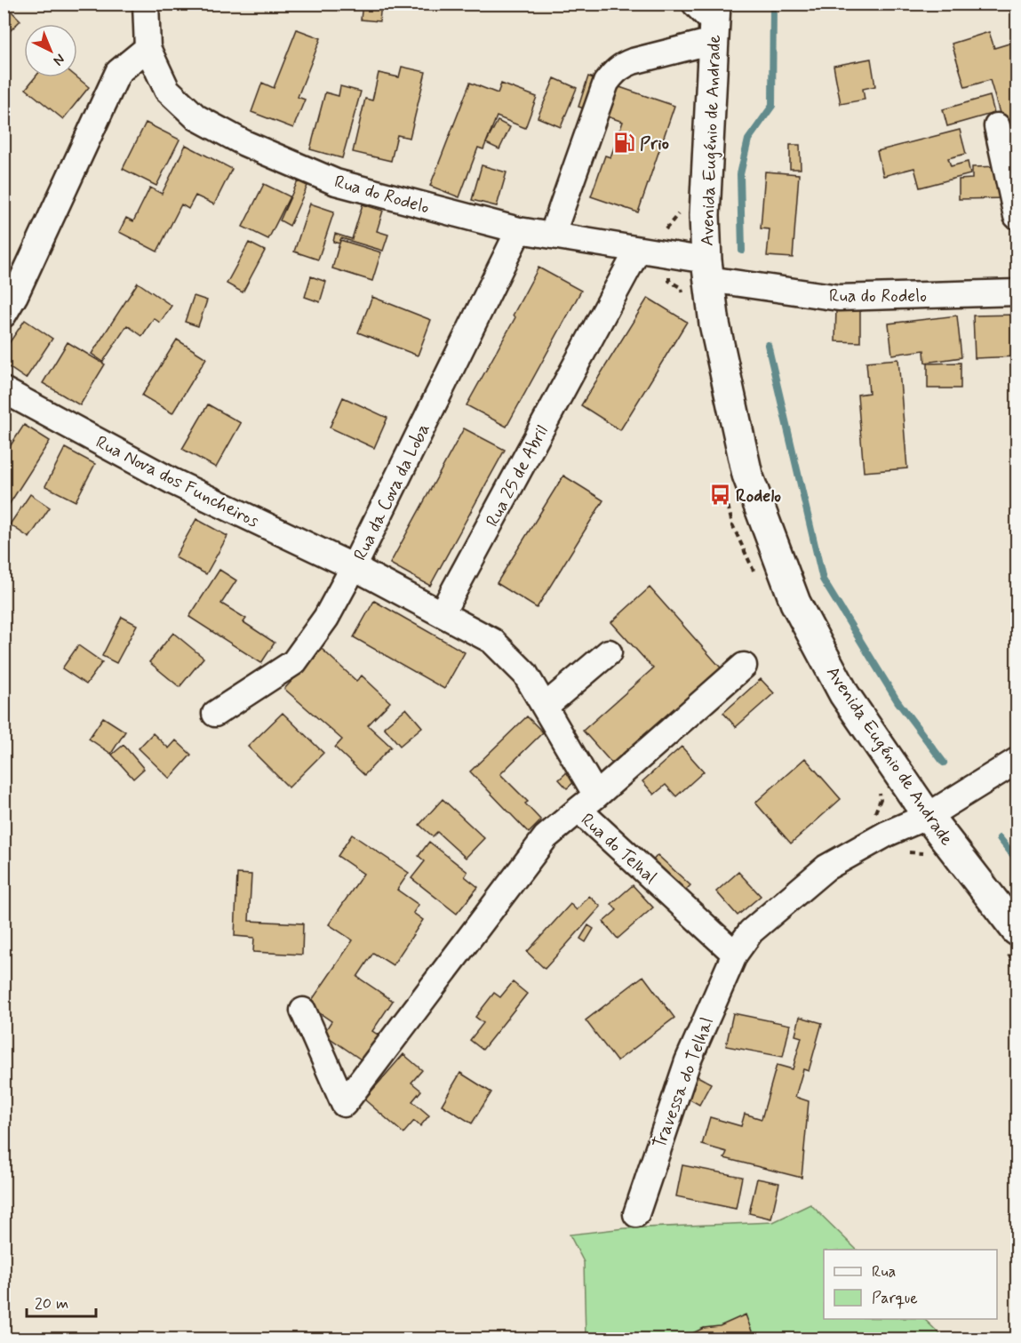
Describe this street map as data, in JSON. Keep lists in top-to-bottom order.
{
  "streets": {
    "main road": ["Avenida Eugénio de Andrade"],
    "street": [
      "Rua do Rodelo",
      "Rua 25 de Abril",
      "Rua Nova dos Funcheiros",
      "Rua da Cova da Loba",
      "Rua do Telhal",
      "Travessa do Telhal"
    ]
  },
  "crossings": [
    ["Avenida Eugénio de Andrade", "Rua do Rodelo"],
    ["Rua do Rodelo", "Rua 25 de Abril"],
    ["Rua do Rodelo", "Rua da Cova da Loba"],
    ["Rua Nova dos Funcheiros", "Rua da Cova da Loba"],
    ["Rua do Telhal", "Travessa do Telhal"]
  ],
  "places": {
    "fuel station": ["Prio"],
    "bus stop": ["Rodelo"]
  },
  "legend": ["Rua", "Parque"],
  "scale_bar": "20 m",
  "north": "bottom right"
}
